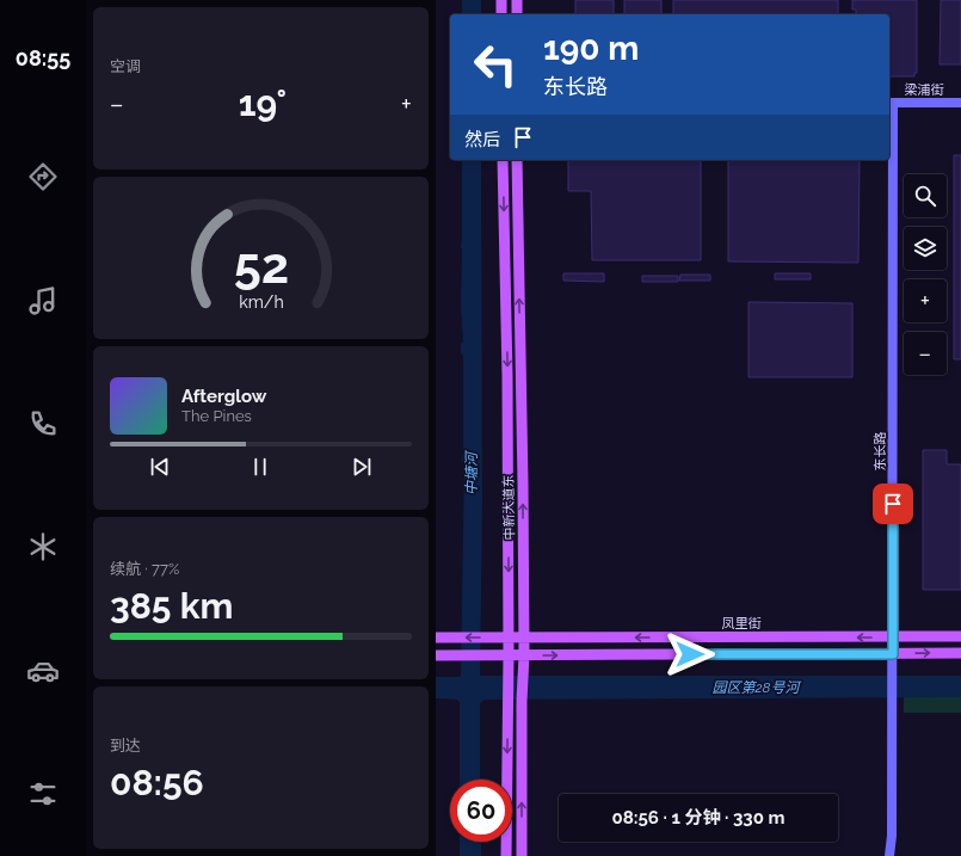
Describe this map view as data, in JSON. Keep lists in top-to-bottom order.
{
  "streets": {
    "main road": ["中新大道东", "凤里街"],
    "street": ["梁浦街", "东长路"]
  },
  "crossings": [
    ["梁浦街", "东长路"],
    ["东长路", "凤里街"],
    ["中新大道东", "凤里街"]
  ],
  "water": ["中塘河", "园区第28号河"],
  "page": {
    "tabs": "08:55",
    "tile": [
      "空调",
      ["续航 · 77%", "385 km"],
      ["到达", "08:56"]
    ],
    "turn": ["190 m", "东长路"],
    "heat": ["−", "19°", "+"],
    "then": "然后",
    "map_buttons": ["+", "−"],
    "song": ["Afterglow", "The Pines"],
    "limit": "60",
    "trip": "08:56 · 1 分钟 · 330 m",
    "gauge": ["52", "km/h"]
  }
}
